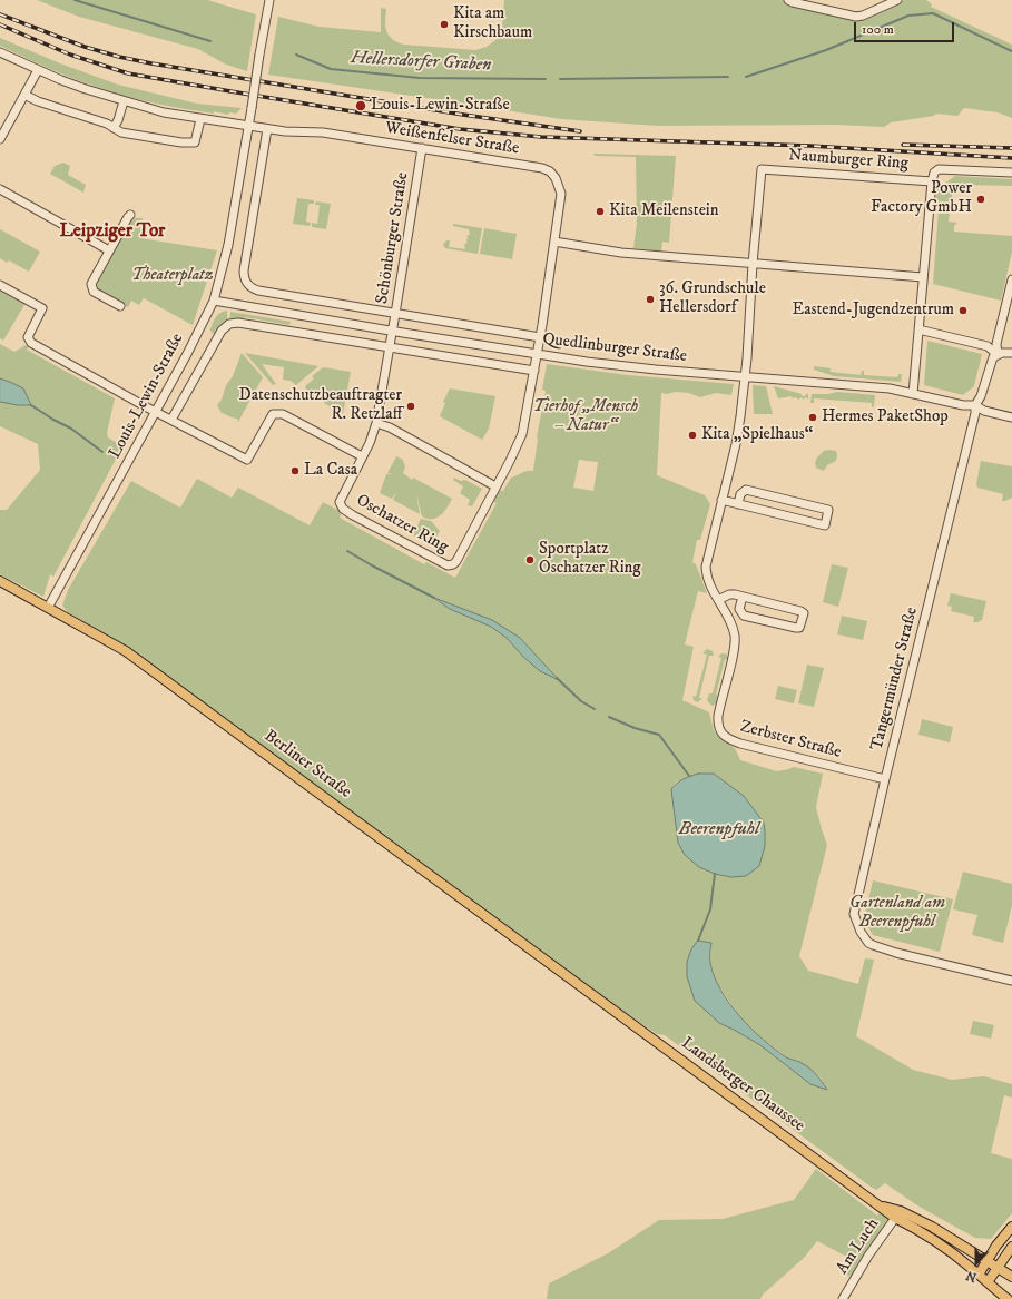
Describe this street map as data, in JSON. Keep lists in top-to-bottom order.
{
  "streets": {
    "main road": ["Berliner Straße", "Landsberger Chaussee"],
    "street": [
      "Weißenfelser Straße",
      "Naumburger Ring",
      "Schönburger Straße",
      "Quedlinburger Straße",
      "Louis-Lewin-Straße",
      "Oschatzer Ring",
      "Tangermünder Straße",
      "Zerbster Straße",
      "Am Luch"
    ]
  },
  "crossings": [
    ["Weißenfelser Straße", "Schönburger Straße"],
    ["Weißenfelser Straße", "Quedlinburger Straße"],
    ["Weißenfelser Straße", "Louis-Lewin-Straße"],
    ["Weißenfelser Straße", "Oschatzer Ring"],
    ["Naumburger Ring", "Quedlinburger Straße"],
    ["Naumburger Ring", "Zerbster Straße"],
    ["Schönburger Straße", "Quedlinburger Straße"],
    ["Schönburger Straße", "Oschatzer Ring"],
    ["Quedlinburger Straße", "Louis-Lewin-Straße"],
    ["Quedlinburger Straße", "Oschatzer Ring"],
    ["Quedlinburger Straße", "Tangermünder Straße"],
    ["Quedlinburger Straße", "Zerbster Straße"],
    ["Louis-Lewin-Straße", "Berliner Straße"],
    ["Tangermünder Straße", "Zerbster Straße"],
    ["Berliner Straße", "Landsberger Chaussee"],
    ["Landsberger Chaussee", "Am Luch"]
  ],
  "districts": ["Leipziger Tor"],
  "water": ["Hellersdorfer Graben", "Beerenpfuhl"],
  "parks": ["Theaterplatz", "Tierhof „Mensch – Natur“", "Gartenland am Beerenpfuhl"],
  "places": [
    "Kita am Kirschbaum",
    "Louis-Lewin-Straße",
    "Power Factory GmbH",
    "Kita Meilenstein",
    "36. Grundschule Hellersdorf",
    "Eastend-Jugendzentrum",
    "Datenschutzbeauftragter R. Retzlaff",
    "Hermes PaketShop",
    "Kita „Spielhaus“",
    "La Casa",
    "Sportplatz Oschatzer Ring"
  ],
  "scale_bar": "100 m",
  "north": "bottom"
}
